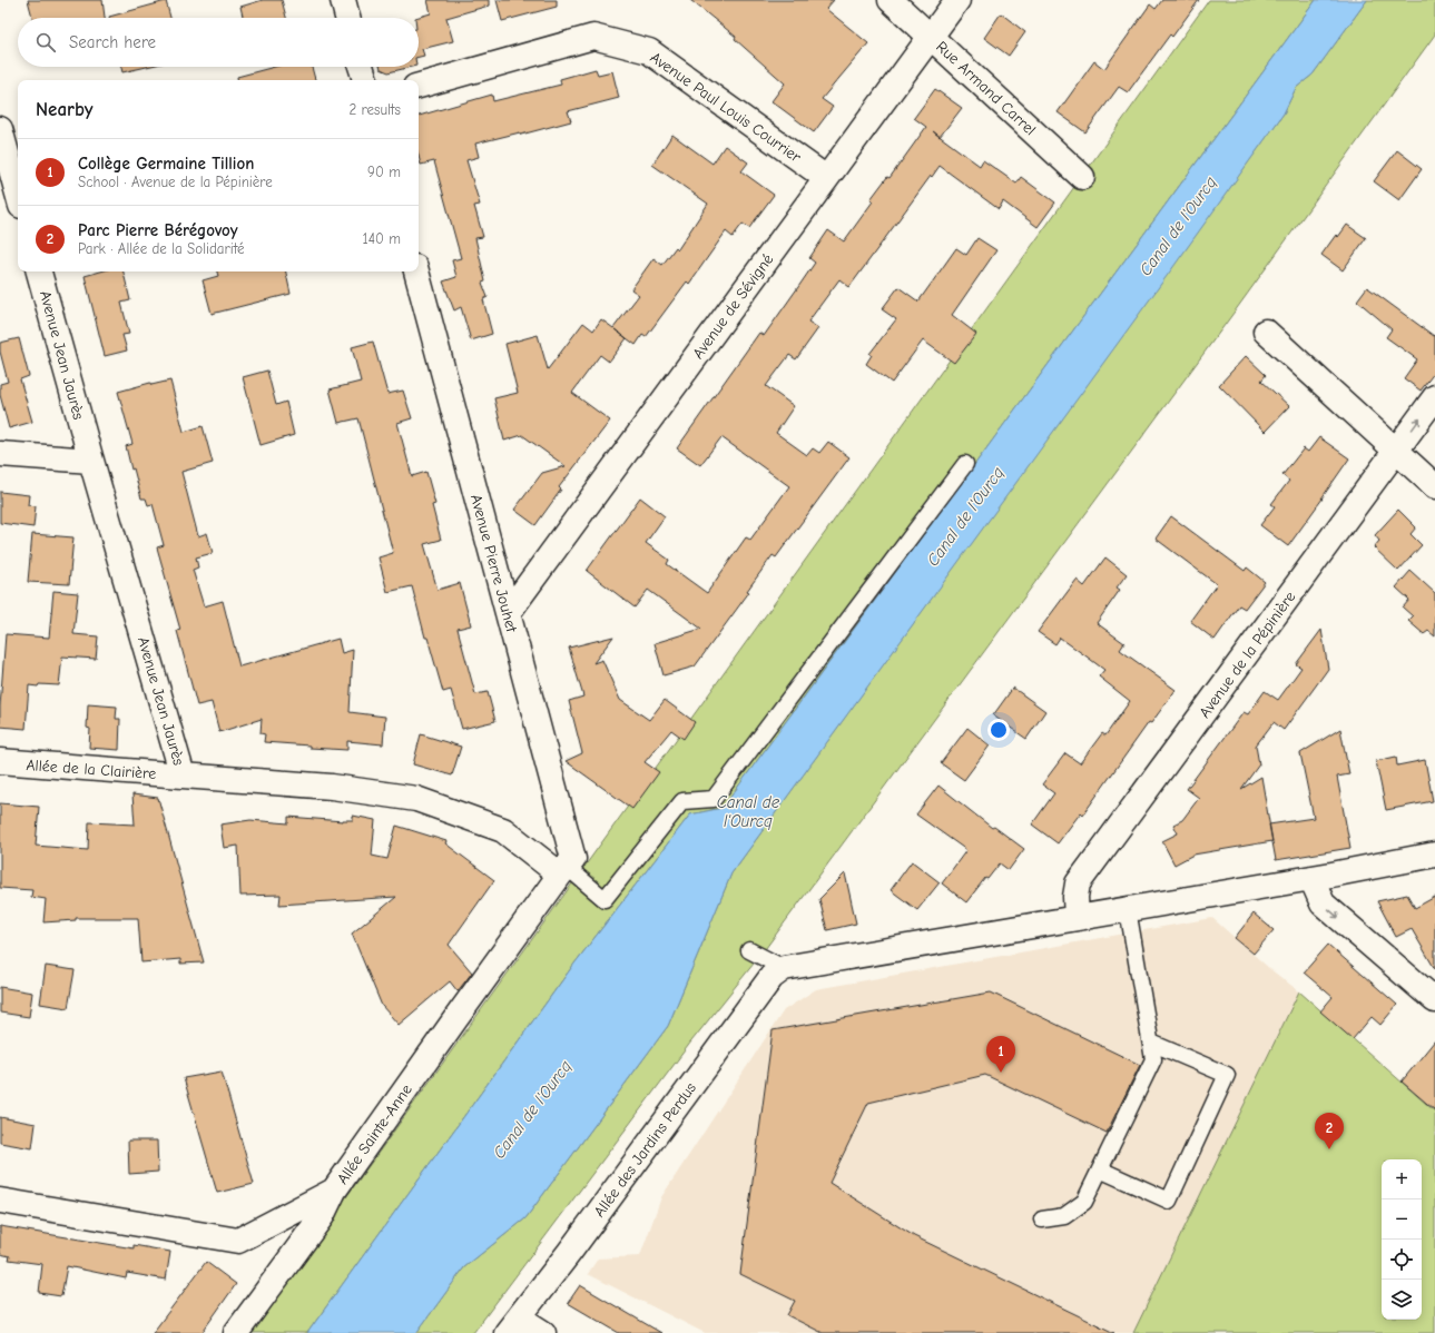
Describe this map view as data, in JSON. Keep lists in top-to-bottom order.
{
  "streets": {
    "street": [
      "Rue Armand Carrel",
      "Avenue Paul Louis Courrier",
      "Avenue de Sévigné",
      "Avenue Jean Jaurès",
      "Avenue Pierre Jouhet",
      "Avenue de la Pépinière",
      "Allée de la Clairière",
      "Allée Sainte-Anne",
      "Allée des Jardins Perdus"
    ]
  },
  "crossings": [
    ["Rue Armand Carrel", "Avenue de Sévigné"],
    ["Avenue Paul Louis Courrier", "Avenue de Sévigné"],
    ["Avenue de Sévigné", "Avenue Pierre Jouhet"],
    ["Avenue Jean Jaurès", "Avenue Pierre Jouhet"],
    ["Avenue Jean Jaurès", "Allée de la Clairière"],
    ["Avenue Jean Jaurès", "Allée Sainte-Anne"],
    ["Avenue Pierre Jouhet", "Allée Sainte-Anne"]
  ],
  "water": ["Canal de l'Ourcq"],
  "page": {
    "search": "Search here",
    "heading": ["Nearby", "2 results"],
    "list": [
      {
        "mark": "1",
        "name": "Collège Germaine Tillion",
        "note": "School · Avenue de la Pépinière",
        "value": "90 m"
      },
      {
        "mark": "2",
        "name": "Parc Pierre Bérégovoy",
        "note": "Park · Allée de la Solidarité",
        "value": "140 m"
      }
    ],
    "pins": ["1", "2"],
    "map_buttons": ["+", "−"]
  }
}
